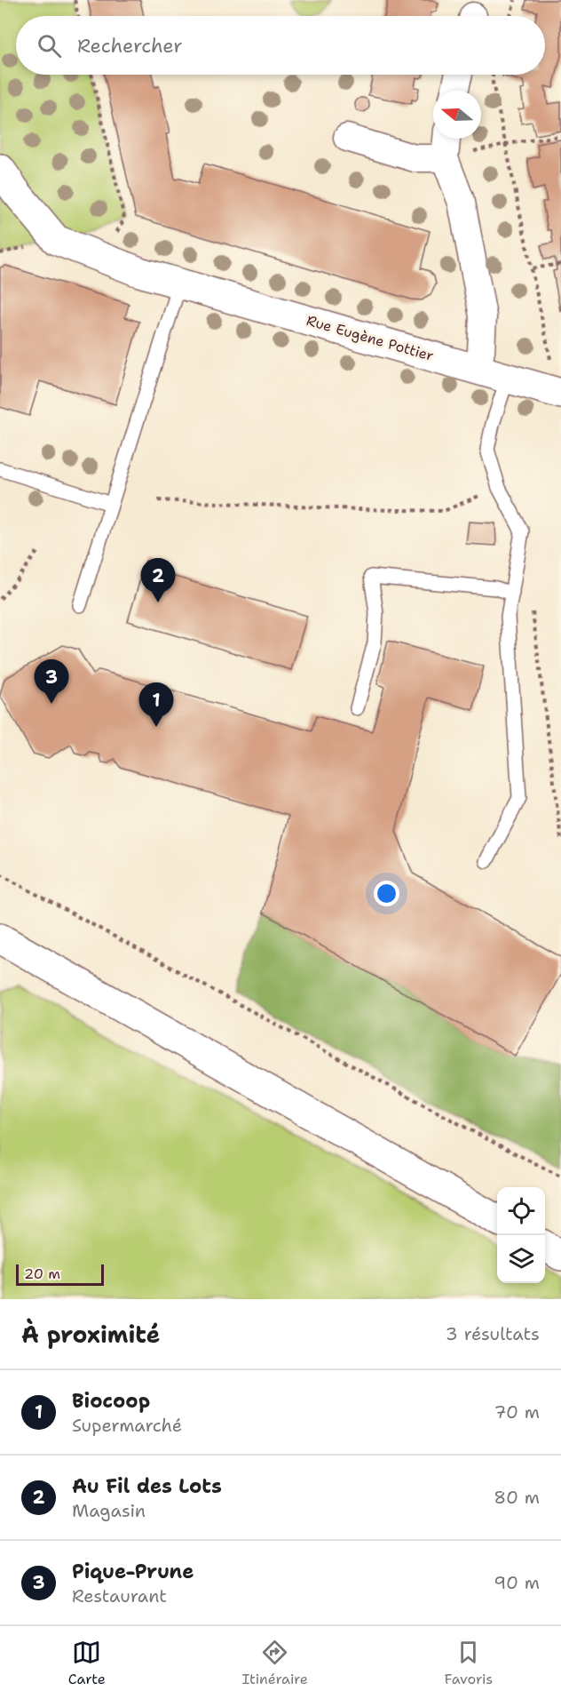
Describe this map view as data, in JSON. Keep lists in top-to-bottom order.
{
  "streets": {
    "main road": ["Rue Eugène Pottier"]
  },
  "scale_bar": "20 m",
  "north": "left",
  "page": {
    "search": "Rechercher",
    "pins": ["2", "3", "1"],
    "scale": "20 m",
    "heading": ["À proximité", "3 résultats"],
    "list": [
      {
        "mark": "1",
        "name": "Biocoop",
        "note": "Supermarché",
        "value": "70 m"
      },
      {
        "mark": "2",
        "name": "Au Fil des Lots",
        "note": "Magasin",
        "value": "80 m"
      },
      {
        "mark": "3",
        "name": "Pique-Prune",
        "note": "Restaurant",
        "value": "90 m"
      }
    ],
    "nav": ["Carte", "Itinéraire", "Favoris"]
  }
}
